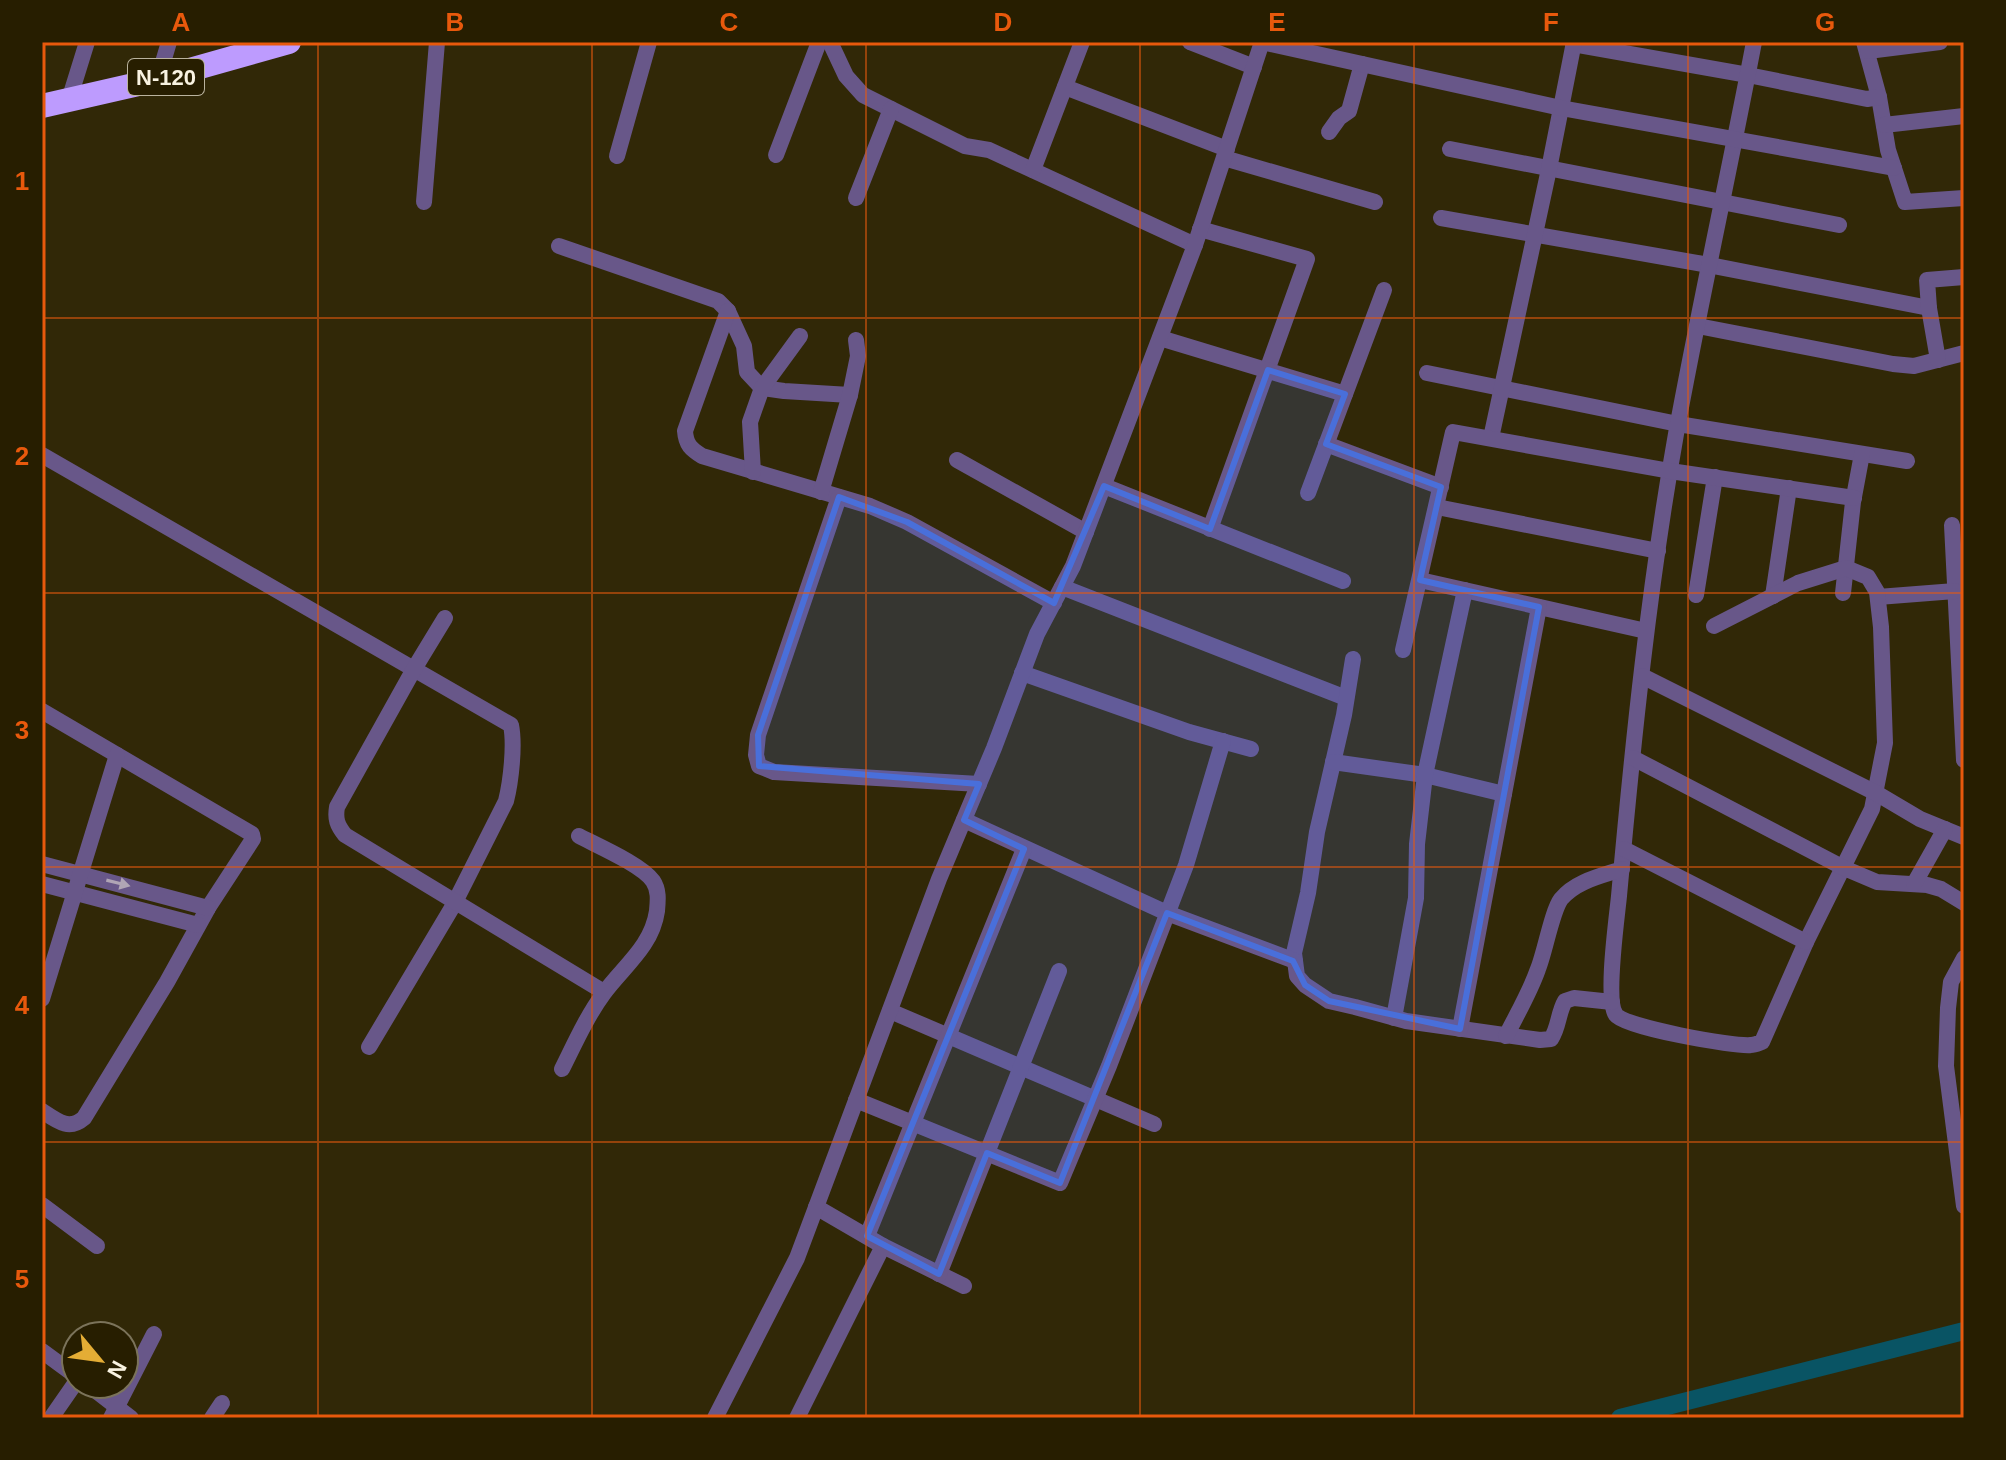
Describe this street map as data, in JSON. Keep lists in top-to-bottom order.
{
  "streets": {
    "highway": ["N-120"]
  },
  "north": "bottom right",
  "grid": {
    "columns": [
      "A",
      "B",
      "C",
      "D",
      "E",
      "F",
      "G"
    ],
    "rows": [
      "1",
      "2",
      "3",
      "4",
      "5"
    ]
  }
}
